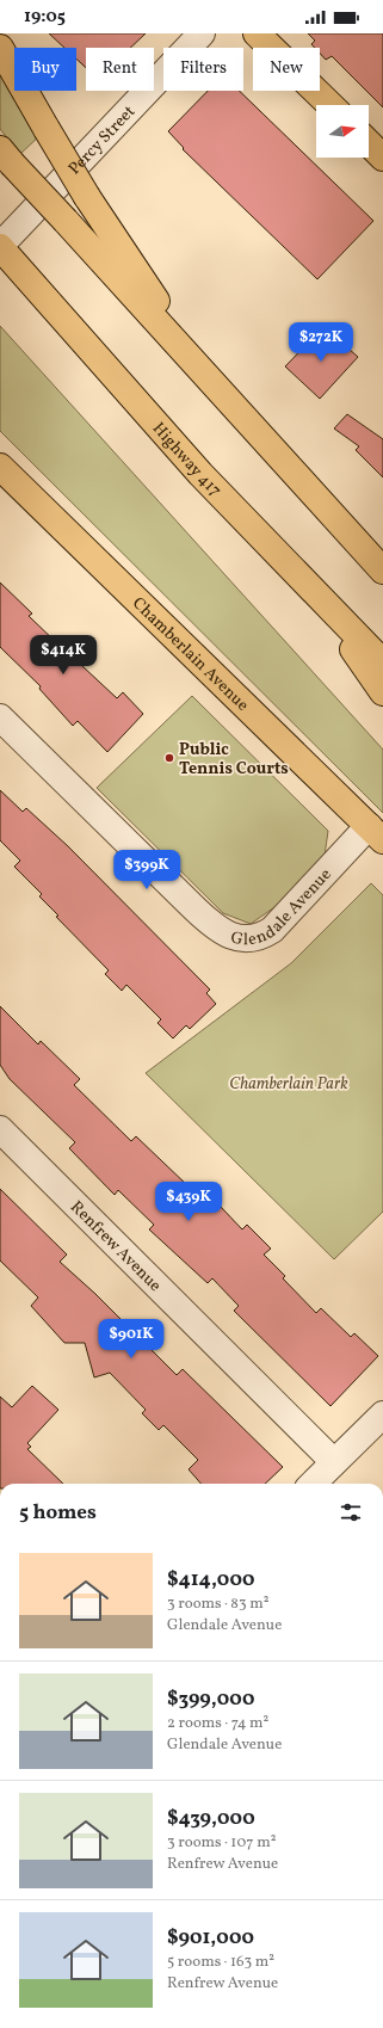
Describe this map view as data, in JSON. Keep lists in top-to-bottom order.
{
  "streets": {
    "main road": ["Highway 417", "Chamberlain Avenue"],
    "street": ["Percy Street", "Glendale Avenue", "Renfrew Avenue"]
  },
  "crossings": [
    ["Percy Street", "Highway 417"],
    ["Chamberlain Avenue", "Glendale Avenue"]
  ],
  "parks": ["Chamberlain Park"],
  "places": ["Public Tennis Courts"],
  "north": "right",
  "page": {
    "status": "19:05",
    "chip": [
      "Buy",
      "Rent",
      "Filters",
      "New"
    ],
    "price": [
      "$272K",
      "$414K",
      "$399K",
      "$439K",
      "$901K"
    ],
    "heading": "5 homes",
    "list": [
      {
        "name": "$414,000",
        "note": "3 rooms · 83 m² · Glendale Avenue"
      },
      {
        "name": "$399,000",
        "note": "2 rooms · 74 m² · Glendale Avenue"
      },
      {
        "name": "$439,000",
        "note": "3 rooms · 107 m² · Renfrew Avenue"
      },
      {
        "name": "$901,000",
        "note": "5 rooms · 163 m² · Renfrew Avenue"
      }
    ]
  }
}
